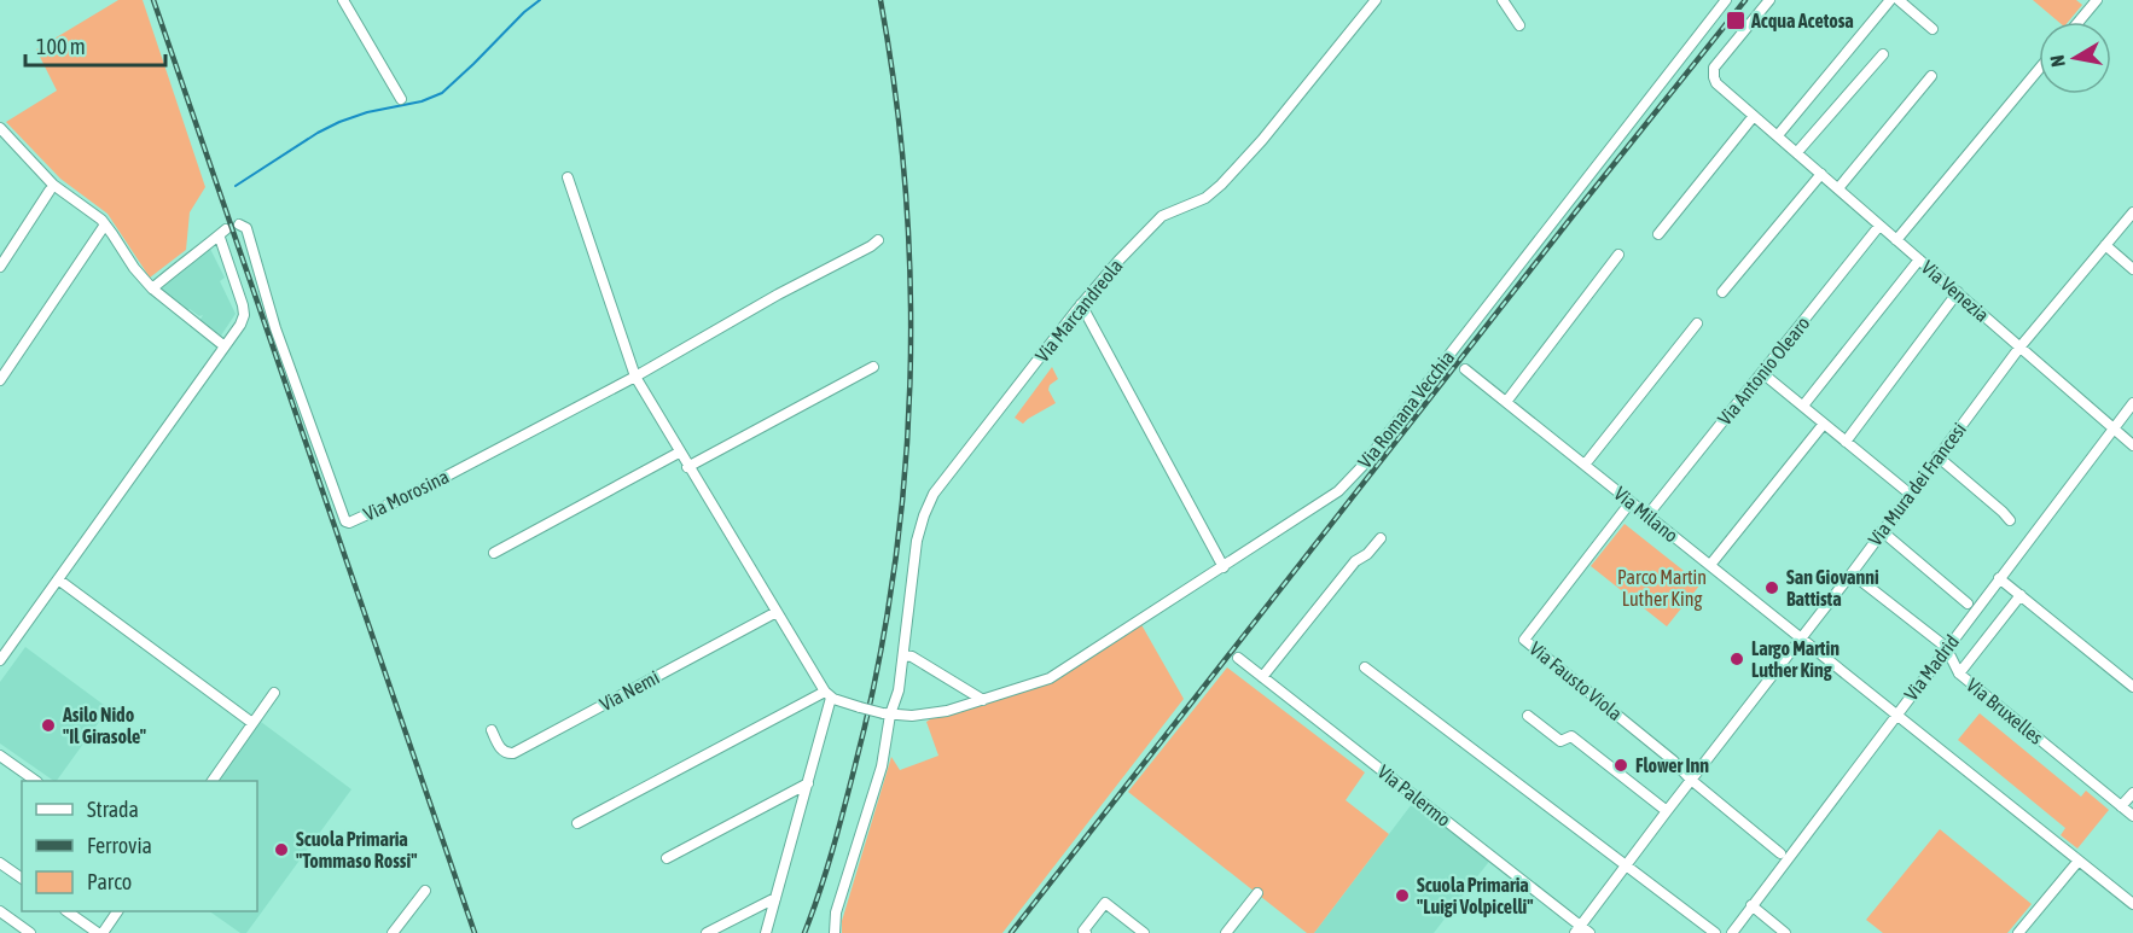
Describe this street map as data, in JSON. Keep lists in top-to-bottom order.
{
  "streets": {
    "street": [
      "Via Venezia",
      "Via Marcandreola",
      "Via Antonio Olearo",
      "Via Romana Vecchia",
      "Via Mura dei Francesi",
      "Via Morosina",
      "Via Milano",
      "Via Madrid",
      "Via Fausto Viola",
      "Via Nemi",
      "Via Bruxelles",
      "Via Palermo"
    ]
  },
  "crossings": [
    ["Via Venezia", "Via Antonio Olearo"],
    ["Via Venezia", "Via Mura dei Francesi"],
    ["Via Venezia", "Via Madrid"],
    ["Via Marcandreola", "Via Romana Vecchia"],
    ["Via Antonio Olearo", "Via Milano"],
    ["Via Mura dei Francesi", "Via Milano"],
    ["Via Mura dei Francesi", "Via Fausto Viola"],
    ["Via Mura dei Francesi", "Via Bruxelles"],
    ["Via Mura dei Francesi", "Via Palermo"],
    ["Via Milano", "Via Madrid"],
    ["Via Milano", "Via Fausto Viola"],
    ["Via Madrid", "Via Bruxelles"]
  ],
  "parks": ["Parco Martin Luther King"],
  "places": {
    "transit": ["Acqua Acetosa"],
    "other": [
      "San Giovanni Battista",
      "Largo Martin Luther King",
      "Asilo Nido \"Il Girasole\"",
      "Flower Inn",
      "Scuola Primaria \"Tommaso Rossi\"",
      "Scuola Primaria \"Luigi Volpicelli\""
    ]
  },
  "legend": ["Strada", "Ferrovia", "Parco"],
  "scale_bar": "100 m",
  "north": "left"
}
